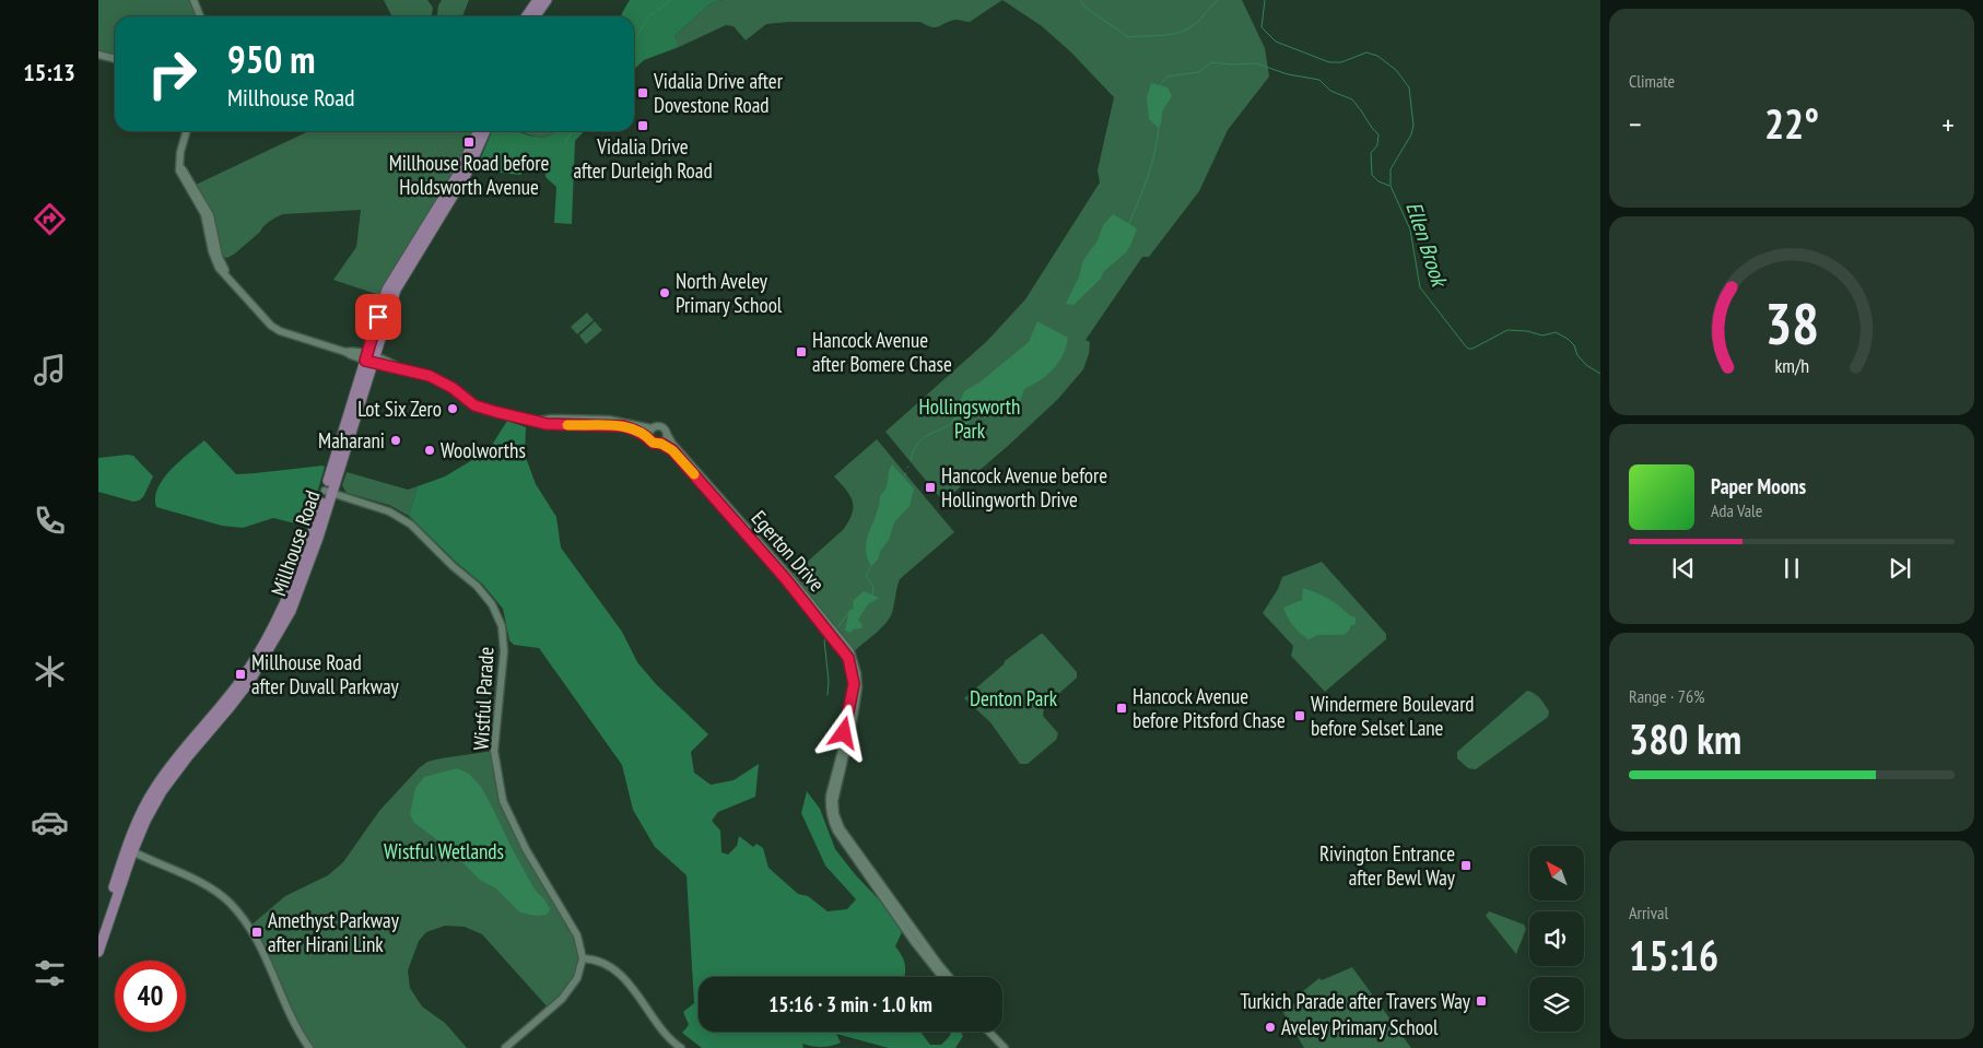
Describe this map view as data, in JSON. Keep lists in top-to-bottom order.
{
  "streets": {
    "main road": ["Millhouse Road"],
    "street": ["Egerton Drive", "Wistful Parade"]
  },
  "crossings": [
    ["Millhouse Road", "Egerton Drive"],
    ["Millhouse Road", "Wistful Parade"]
  ],
  "water": ["Ellen Brook"],
  "parks": ["Hollingsworth Park", "Denton Park", "Wistful Wetlands"],
  "places": {
    "transit": [
      "Vidalia Drive after Dovestone Road",
      "Vidalia Drive after Durleigh Road",
      "Millhouse Road before Holdsworth Avenue",
      "Hancock Avenue after Bomere Chase",
      "Hancock Avenue before Hollingworth Drive",
      "Millhouse Road after Duvall Parkway",
      "Hancock Avenue before Pitsford Chase",
      "Windermere Boulevard before Selset Lane",
      "Rivington Entrance after Bewl Way",
      "Amethyst Parkway after Hirani Link",
      "Turkich Parade after Travers Way"
    ],
    "other": [
      "North Aveley Primary School",
      "Lot Six Zero",
      "Maharani",
      "Woolworths",
      "Aveley Primary School"
    ]
  },
  "north": "top left",
  "page": {
    "tabs": "15:13",
    "tile": [
      "Climate",
      ["Range · 76%", "380 km"],
      ["Arrival", "15:16"]
    ],
    "turn": ["950 m", "Millhouse Road"],
    "heat": ["−", "22°", "+"],
    "song": ["Paper Moons", "Ada Vale"],
    "limit": "40",
    "trip": "15:16 · 3 min · 1.0 km",
    "gauge": ["38", "km/h"]
  }
}
